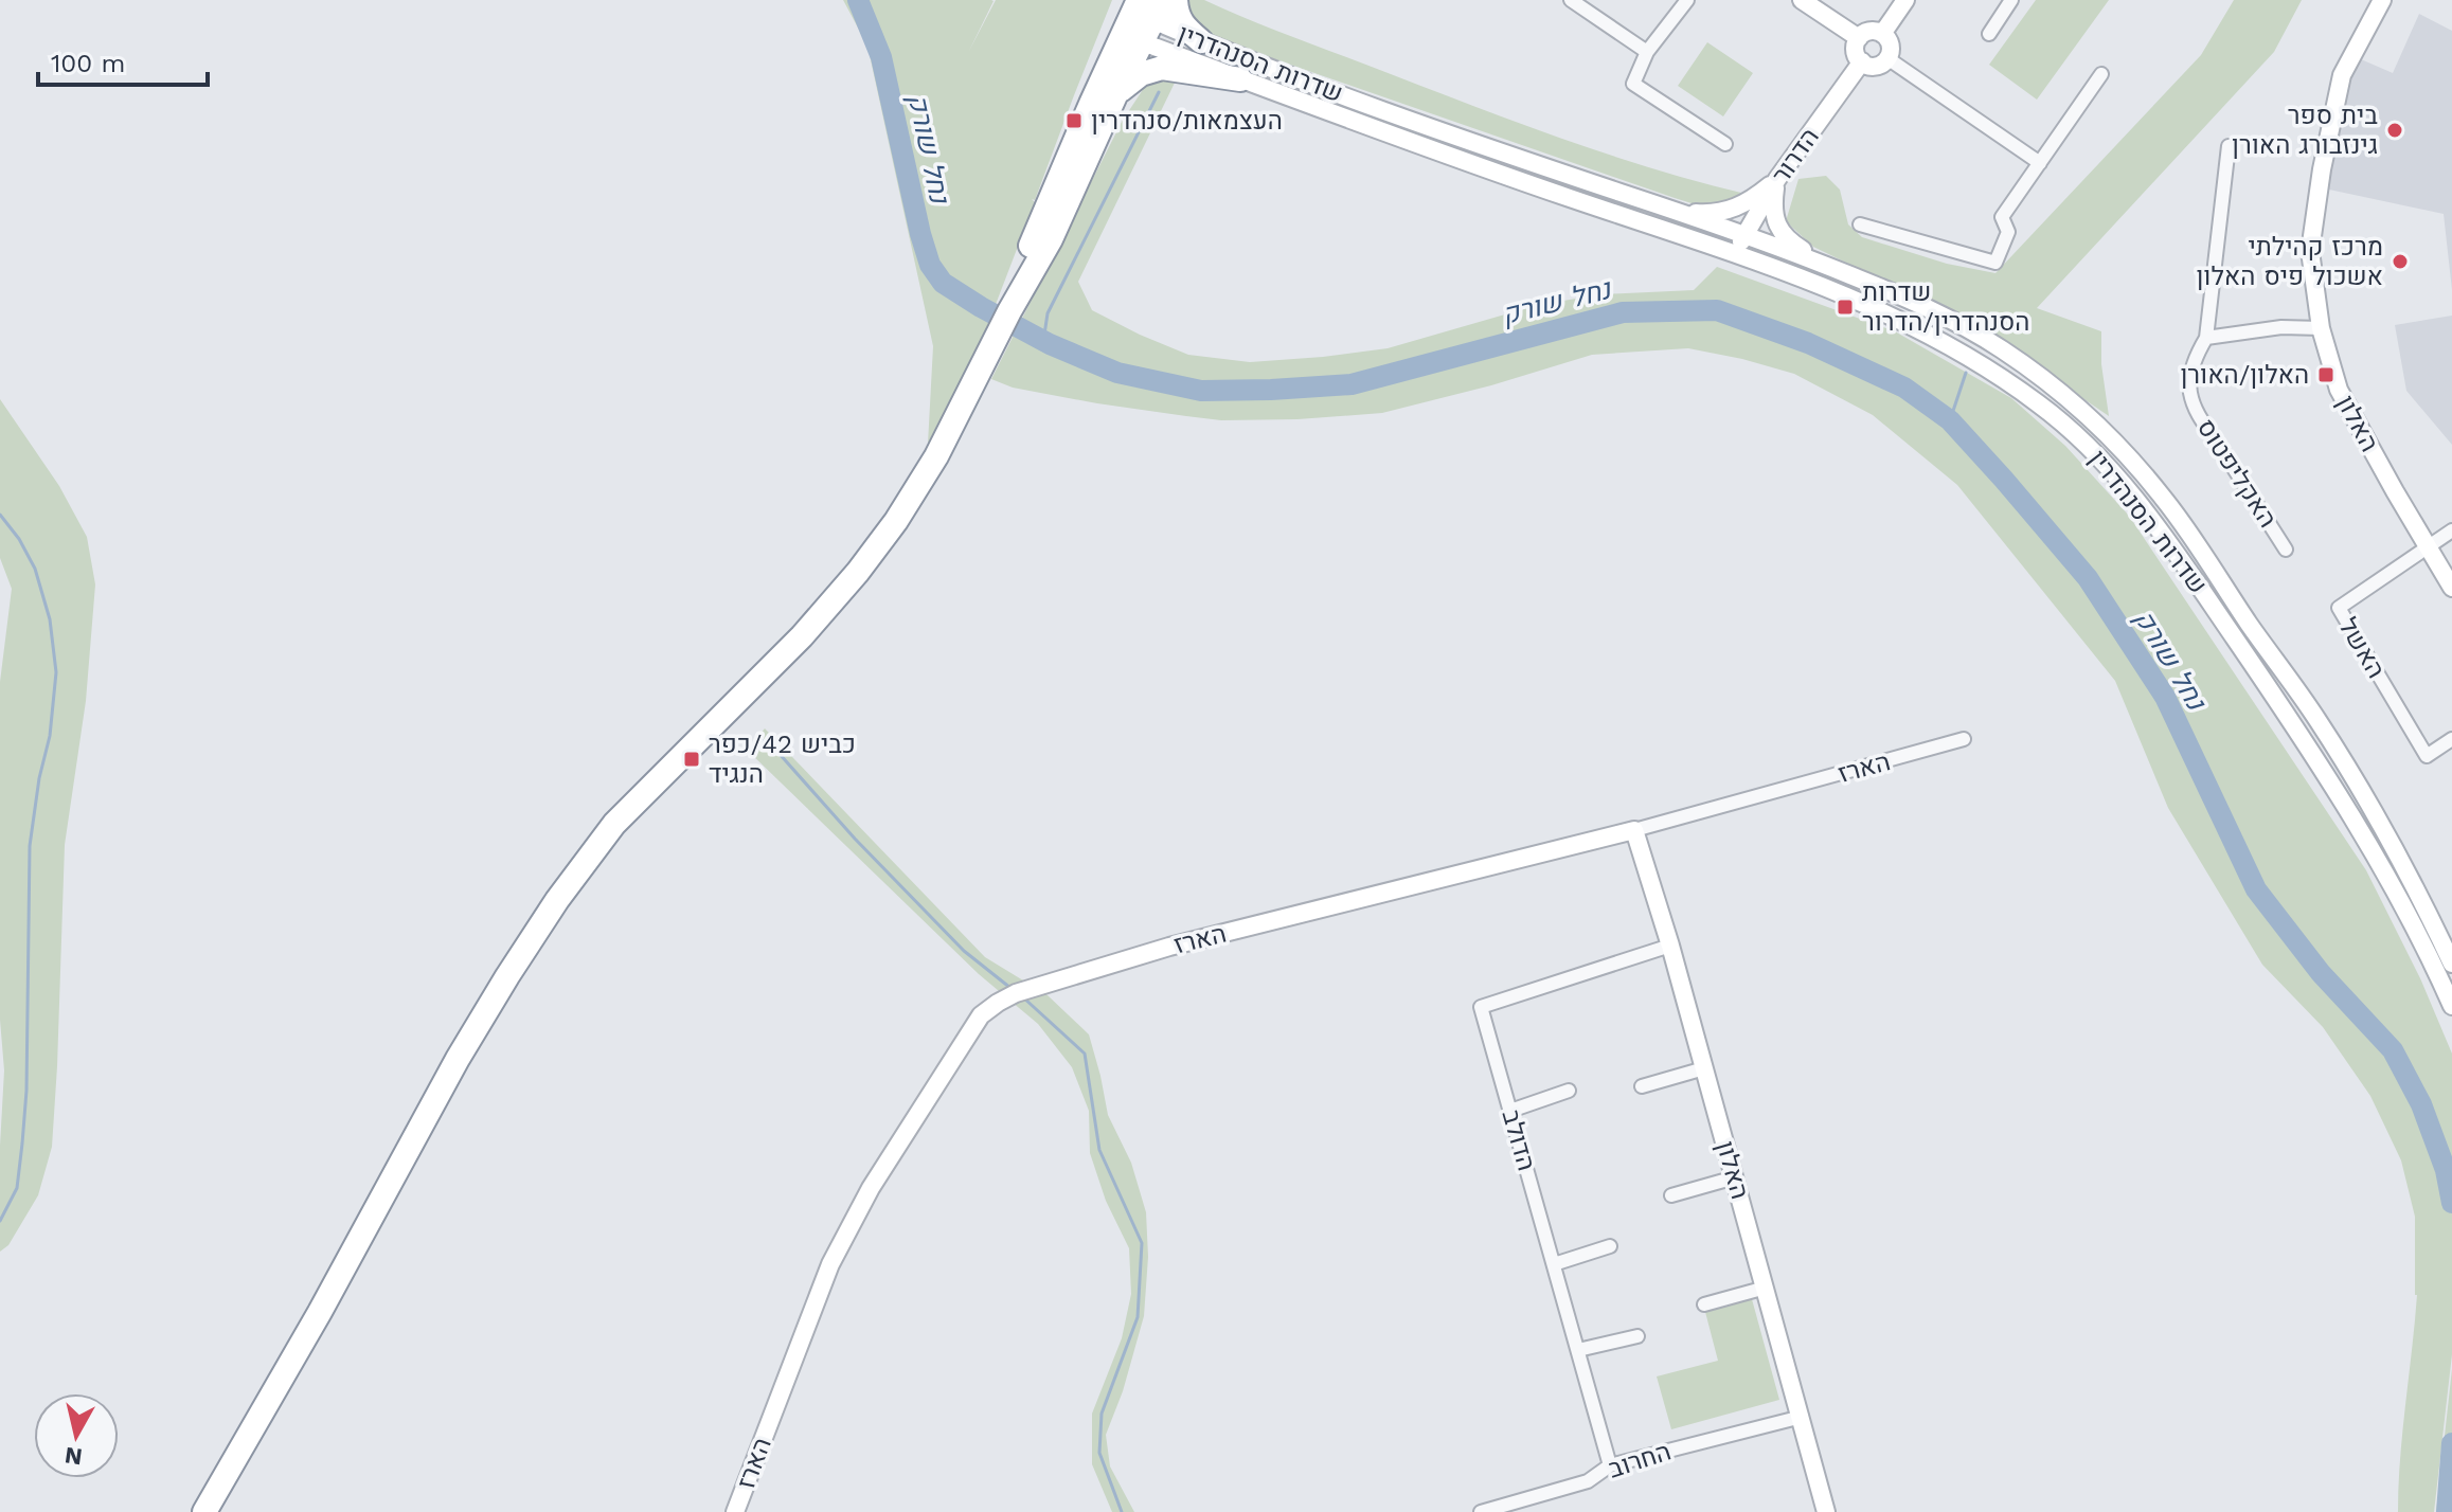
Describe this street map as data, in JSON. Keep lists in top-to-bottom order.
{
  "streets": {
    "main road": [
      "שדרות הסנהדרין",
      "הדרור",
      "האלון",
      "הארז"
    ],
    "street": [
      "האקליפטוס",
      "האשל",
      "הדולב",
      "החרוב"
    ]
  },
  "crossings": [
    ["שדרות הסנהדרין", "הדרור"],
    ["האלון", "האשל"],
    ["האלון", "הארז"],
    ["האלון", "הדולב"],
    ["האלון", "החרוב"],
    ["הדולב", "החרוב"]
  ],
  "water": ["נחל שורק"],
  "places": {
    "transit": [
      "העצמאות/סנהדרין",
      "שדרות הסנהדרין/הדרור",
      "האלון/האורן",
      "כביש 42/כפר הנגיד"
    ],
    "other": ["בית ספר גינזבורג האורן", "מרכז קהילתי אשכול פיס האלון"]
  },
  "scale_bar": "100 m",
  "north": "bottom"
}
